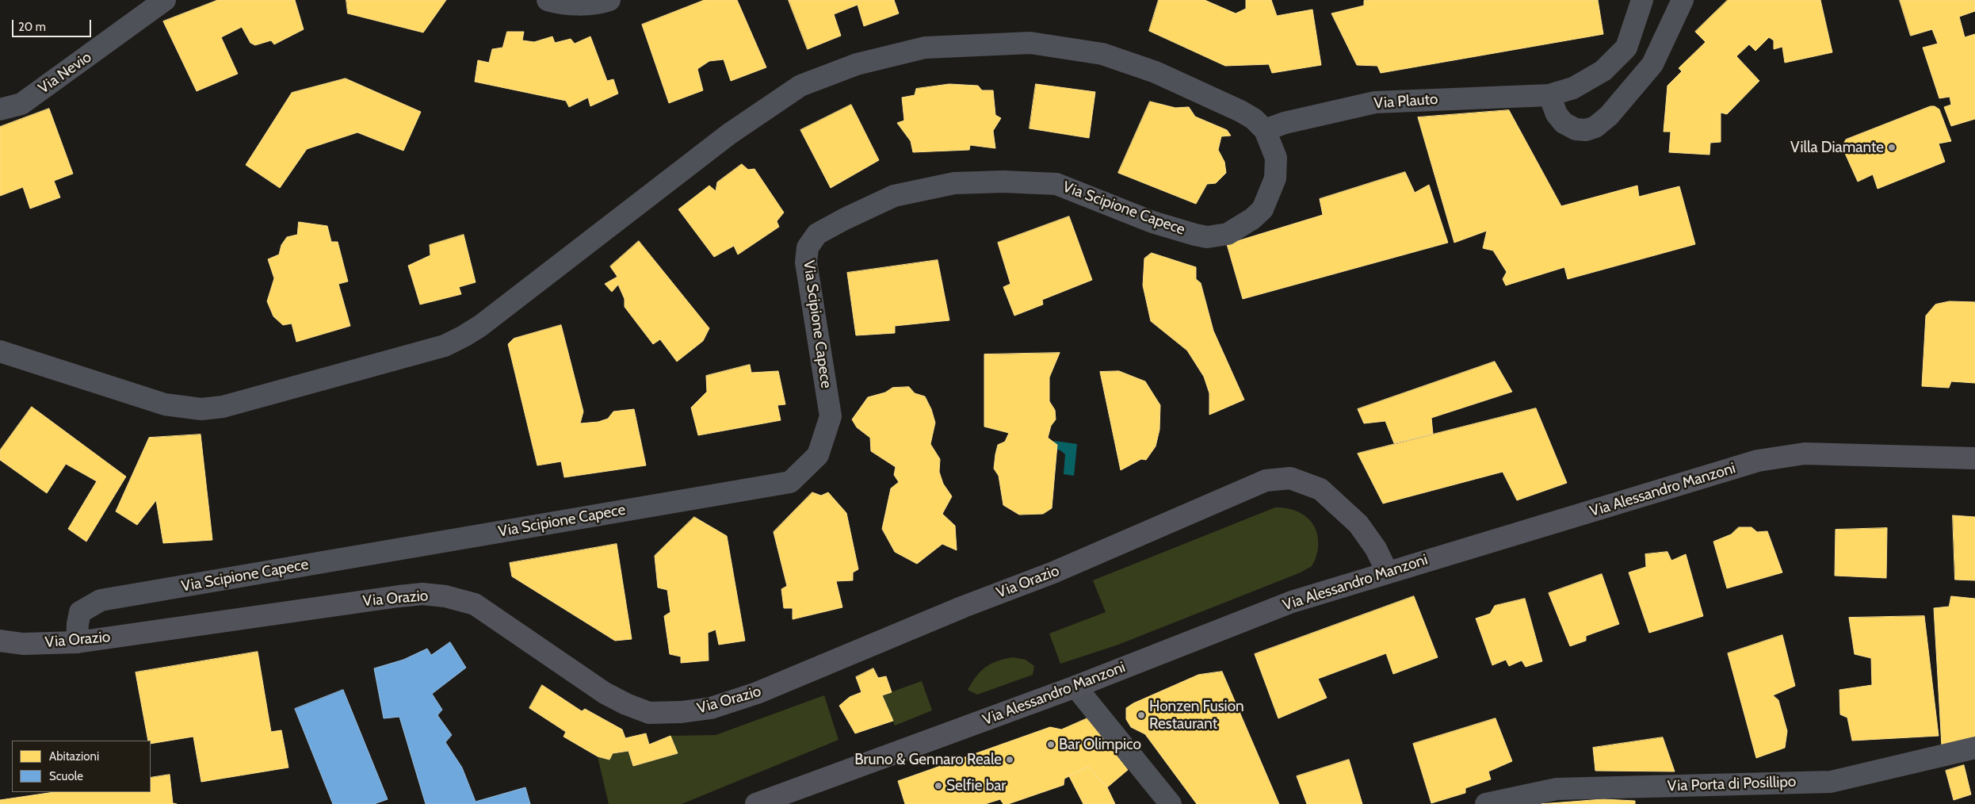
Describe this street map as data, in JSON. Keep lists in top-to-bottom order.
{
  "streets": {
    "street": [
      "Via Nevio",
      "Via Plauto",
      "Via Scipione Capece",
      "Via Alessandro Manzoni",
      "Via Orazio",
      "Via Porta di Posillipo"
    ]
  },
  "crossings": [
    ["Via Plauto", "Via Scipione Capece"],
    ["Via Scipione Capece", "Via Orazio"],
    ["Via Alessandro Manzoni", "Via Orazio"]
  ],
  "places": [
    "Villa Diamante",
    "Honzen Fusion Restaurant",
    "Bar Olimpico",
    "Bruno & Gennaro Reale",
    "Selfie bar"
  ],
  "legend": ["Abitazioni", "Scuole"],
  "scale_bar": "20 m"
}
